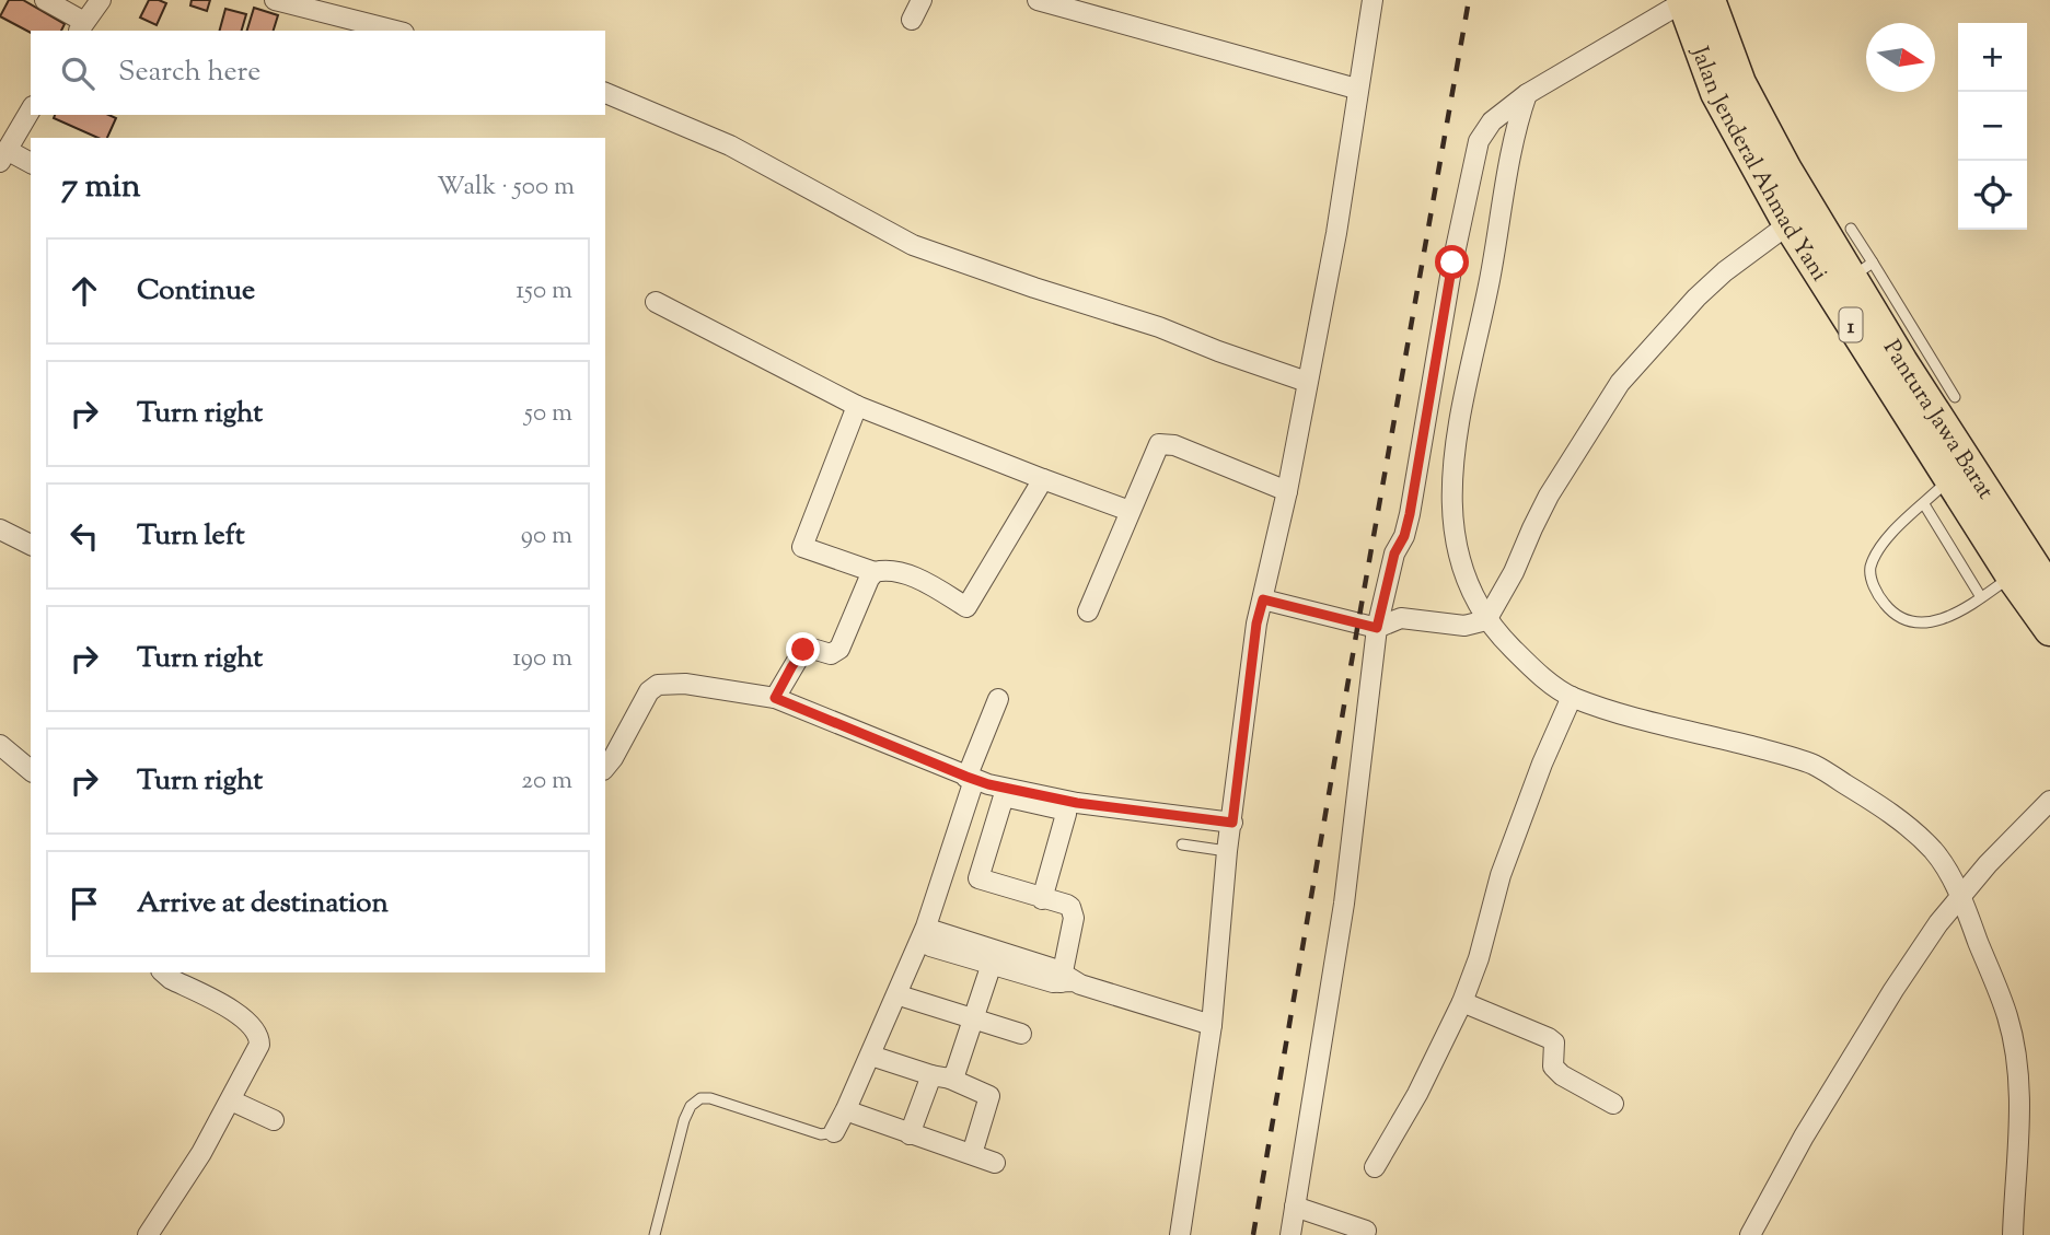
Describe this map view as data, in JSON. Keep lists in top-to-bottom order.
{
  "streets": {
    "highway": ["Jalan Jenderal Ahmad Yani", "1", "Pantura Jawa Barat"]
  },
  "crossings": [
    ["Jalan Jenderal Ahmad Yani", "Pantura Jawa Barat"]
  ],
  "north": "right",
  "page": {
    "map_buttons": ["+", "−"],
    "search": "Search here",
    "heading": ["7 min", "Walk · 500 m"],
    "list": [
      ["Continue", "150 m"],
      ["Turn right", "50 m"],
      ["Turn left", "90 m"],
      ["Turn right", "190 m"],
      ["Turn right", "20 m"],
      "Arrive at destination"
    ]
  }
}
